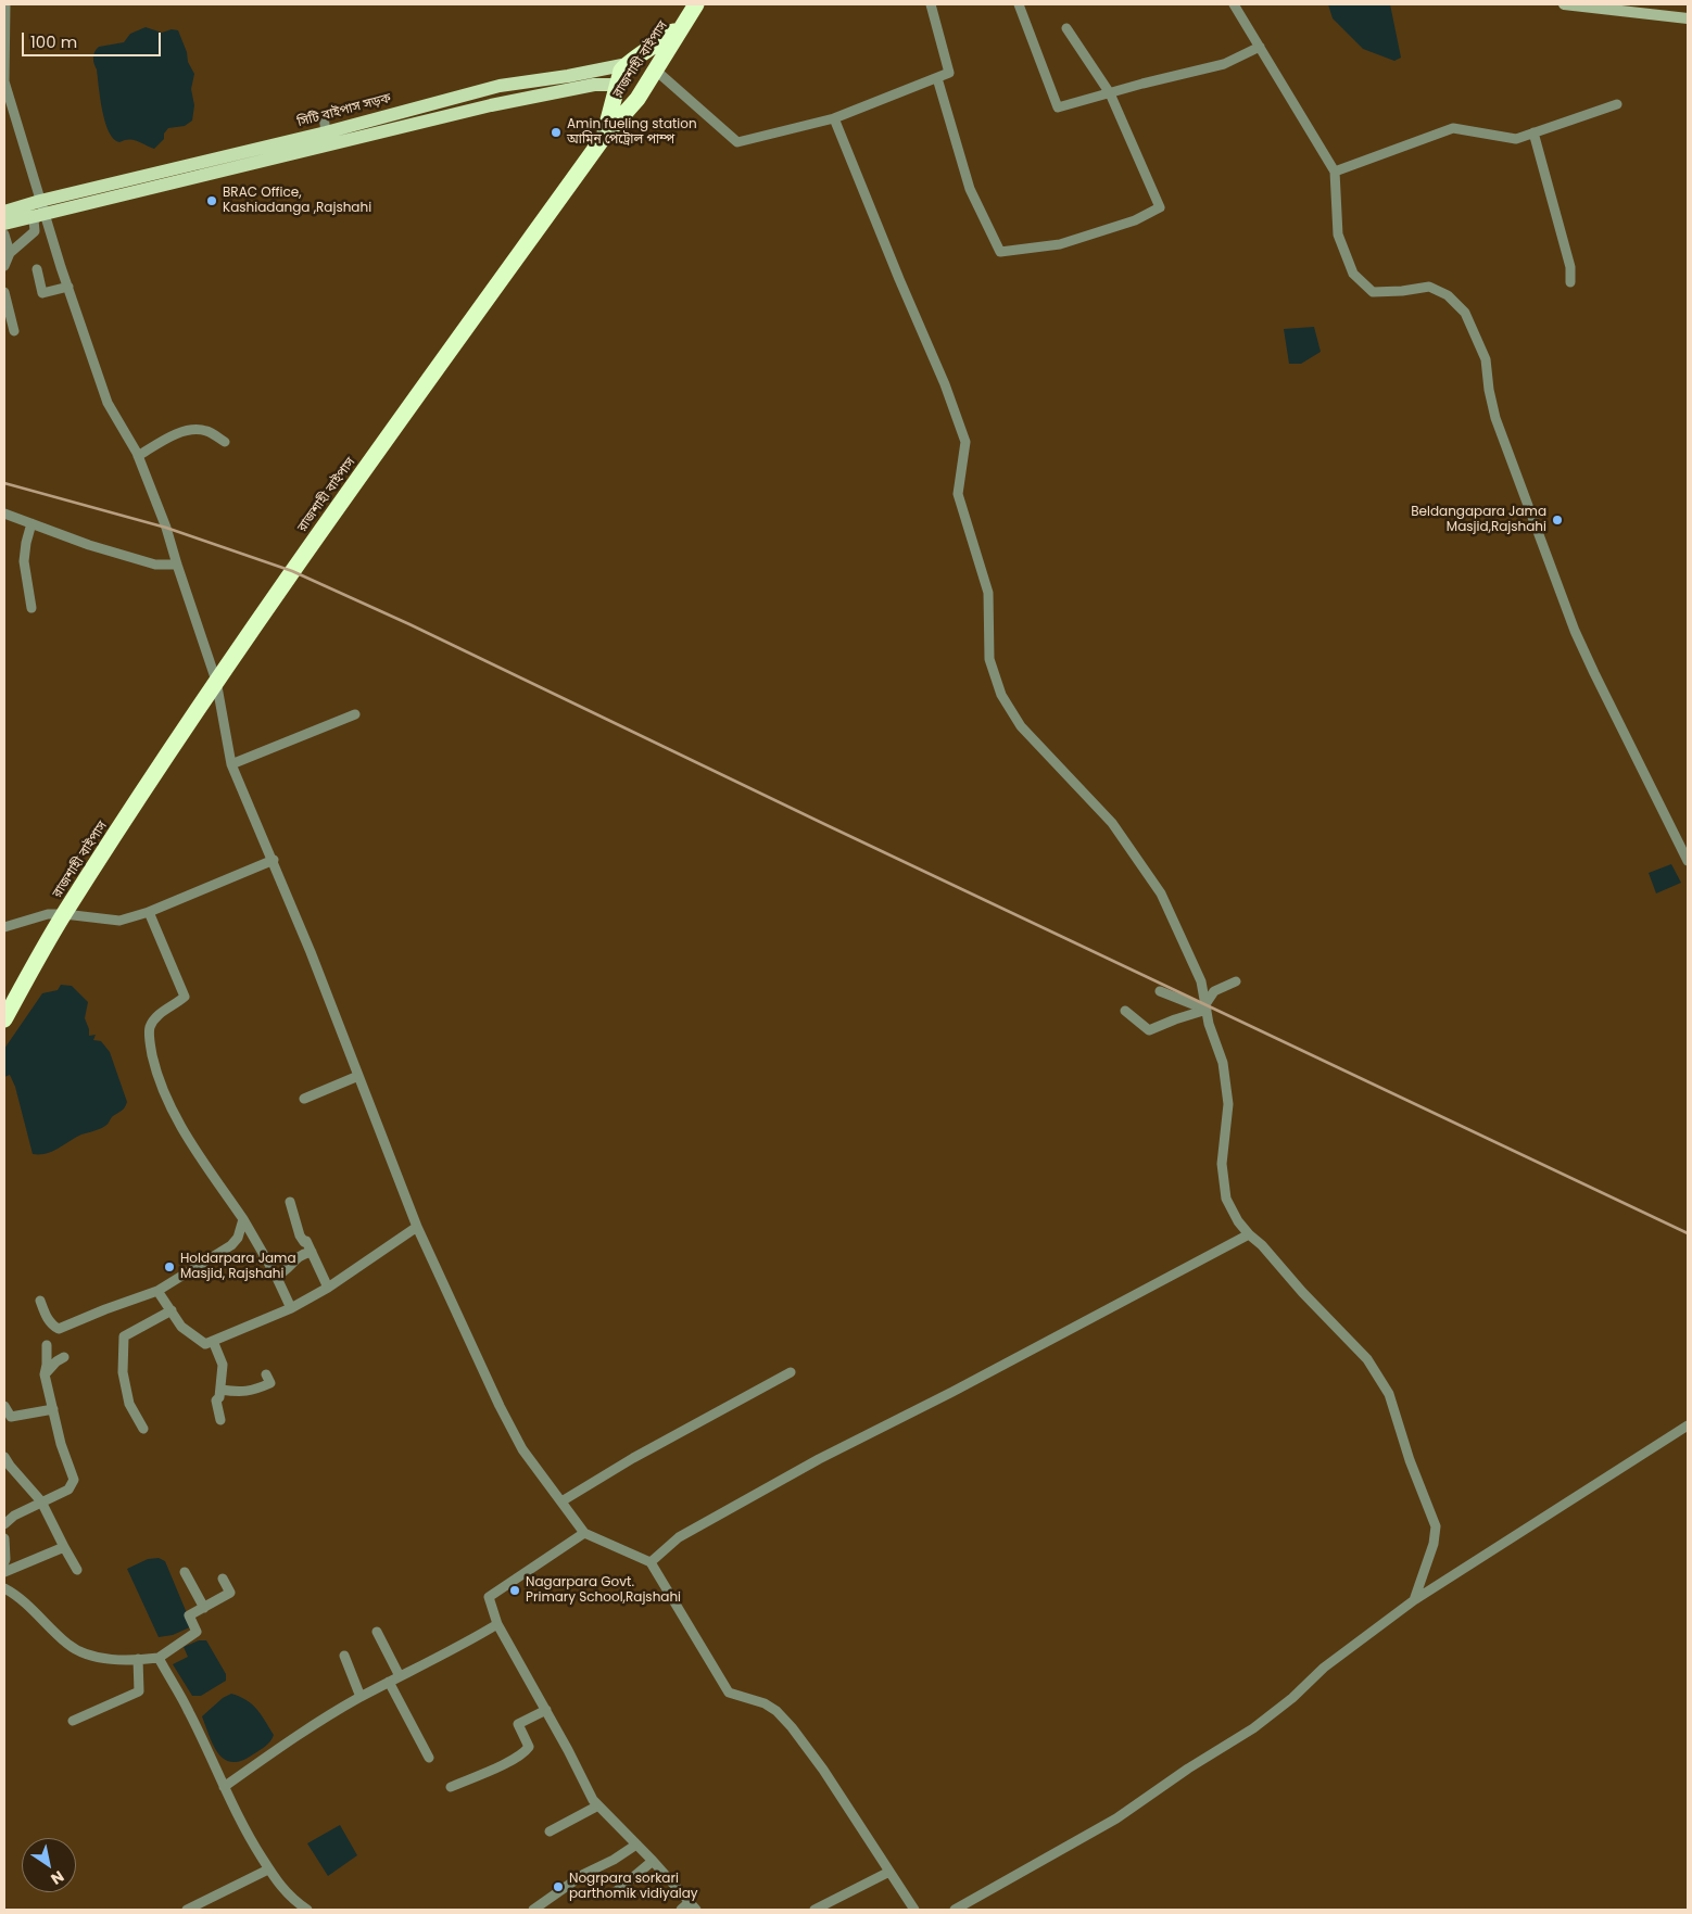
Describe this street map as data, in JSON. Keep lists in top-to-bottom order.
{
  "streets": {
    "highway": ["রাজশাহী বাইপাস", "সিটি বাইপাস সড়ক"]
  },
  "crossings": [
    ["রাজশাহী বাইপাস", "সিটি বাইপাস সড়ক"]
  ],
  "places": [
    "Amin fueling station আমিন পেট্রোল পাম্প",
    "BRAC Office, Kashiadanga ,Rajshahi",
    "Beldangapara Jama Masjid,Rajshahi",
    "Holdarpara Jama Masjid, Rajshahi",
    "Nagarpara Govt. Primary School,Rajshahi",
    "Nogrpara sorkari parthomik vidiyalay"
  ],
  "scale_bar": "100 m",
  "north": "bottom right"
}
